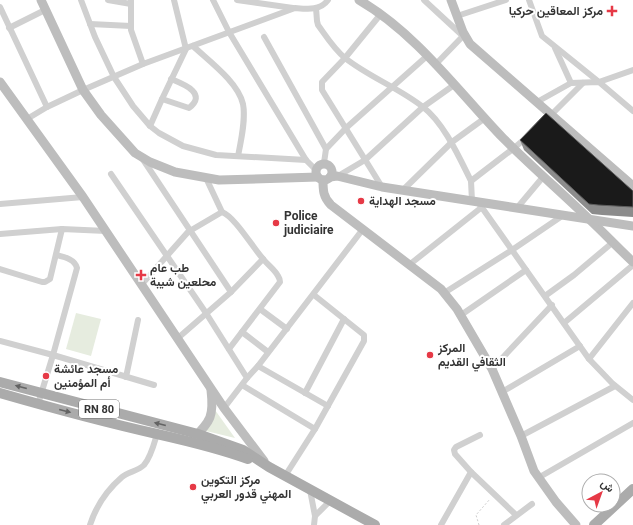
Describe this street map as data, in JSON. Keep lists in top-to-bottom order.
{
  "streets": {
    "main road": ["RN 80"]
  },
  "places": {
    "health": ["مركز المعاقين حركيا", "طب عام محلعين شيبة"],
    "other": [
      "مسجد الهداية",
      "Police judiciaire",
      "المركز الثقافي القديم",
      "مسجد عائشة أم المؤمنين",
      "مركز التكوين المهني قدور العربي"
    ]
  },
  "north": "top right"
}
